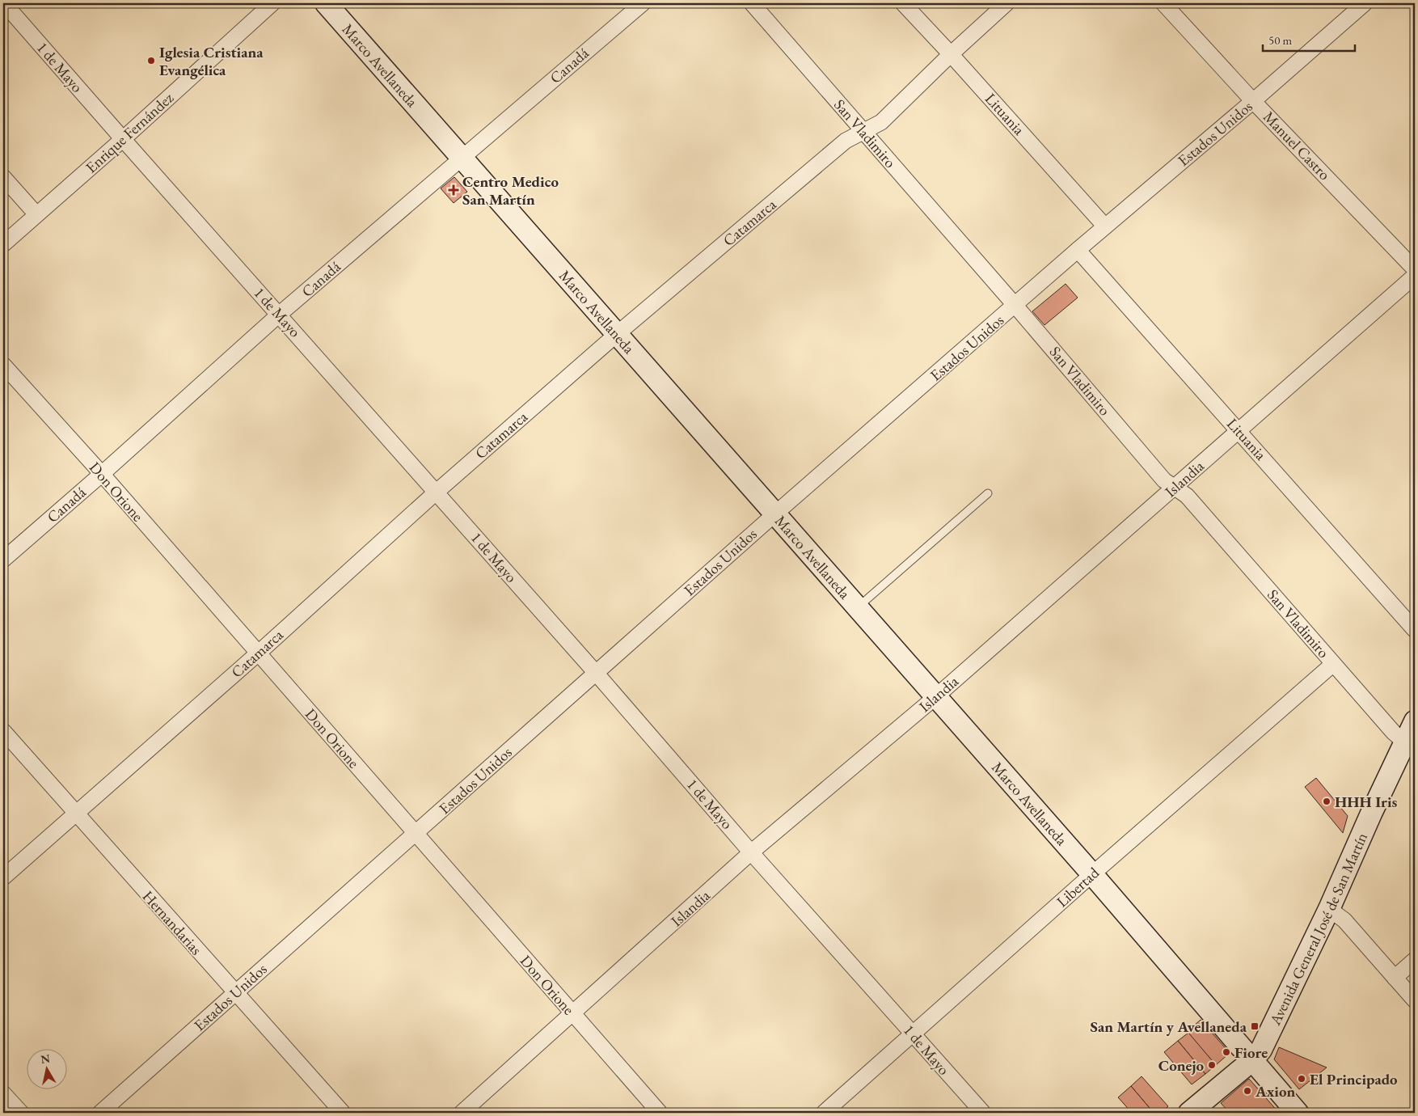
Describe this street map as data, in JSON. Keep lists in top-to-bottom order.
{
  "streets": {
    "street": [
      "Marco Avellaneda",
      "Canadá",
      "1 de Mayo",
      "Lituania",
      "Enrique Fernández",
      "San Vladimiro",
      "Estados Unidos",
      "Manuel Castro",
      "Catamarca",
      "Islandia",
      "Don Orione",
      "Libertad",
      "Hernandarias",
      "Avenida General José de San Martín"
    ]
  },
  "crossings": [
    ["Marco Avellaneda", "Canadá"],
    ["Marco Avellaneda", "Estados Unidos"],
    ["Marco Avellaneda", "Catamarca"],
    ["Marco Avellaneda", "Islandia"],
    ["Marco Avellaneda", "Libertad"],
    ["Marco Avellaneda", "Avenida General José de San Martín"],
    ["Canadá", "1 de Mayo"],
    ["Canadá", "Don Orione"],
    ["1 de Mayo", "Enrique Fernández"],
    ["1 de Mayo", "Estados Unidos"],
    ["1 de Mayo", "Catamarca"],
    ["1 de Mayo", "Islandia"],
    ["1 de Mayo", "Libertad"],
    ["Lituania", "Estados Unidos"],
    ["Lituania", "Catamarca"],
    ["Lituania", "Islandia"],
    ["San Vladimiro", "Estados Unidos"],
    ["San Vladimiro", "Catamarca"],
    ["San Vladimiro", "Islandia"],
    ["San Vladimiro", "Libertad"],
    ["San Vladimiro", "Avenida General José de San Martín"],
    ["Estados Unidos", "Manuel Castro"],
    ["Estados Unidos", "Don Orione"],
    ["Estados Unidos", "Hernandarias"],
    ["Catamarca", "Don Orione"],
    ["Catamarca", "Hernandarias"],
    ["Islandia", "Don Orione"]
  ],
  "places": {
    "other": [
      "Iglesia Cristiana Evangélica",
      "HHH Iris",
      "Fiore",
      "Conejo",
      "El Principado",
      "Axion"
    ],
    "health": ["Centro Medico San Martín"],
    "transit": ["San Martín y Avellaneda"]
  },
  "scale_bar": "50 m",
  "north": "top"
}
